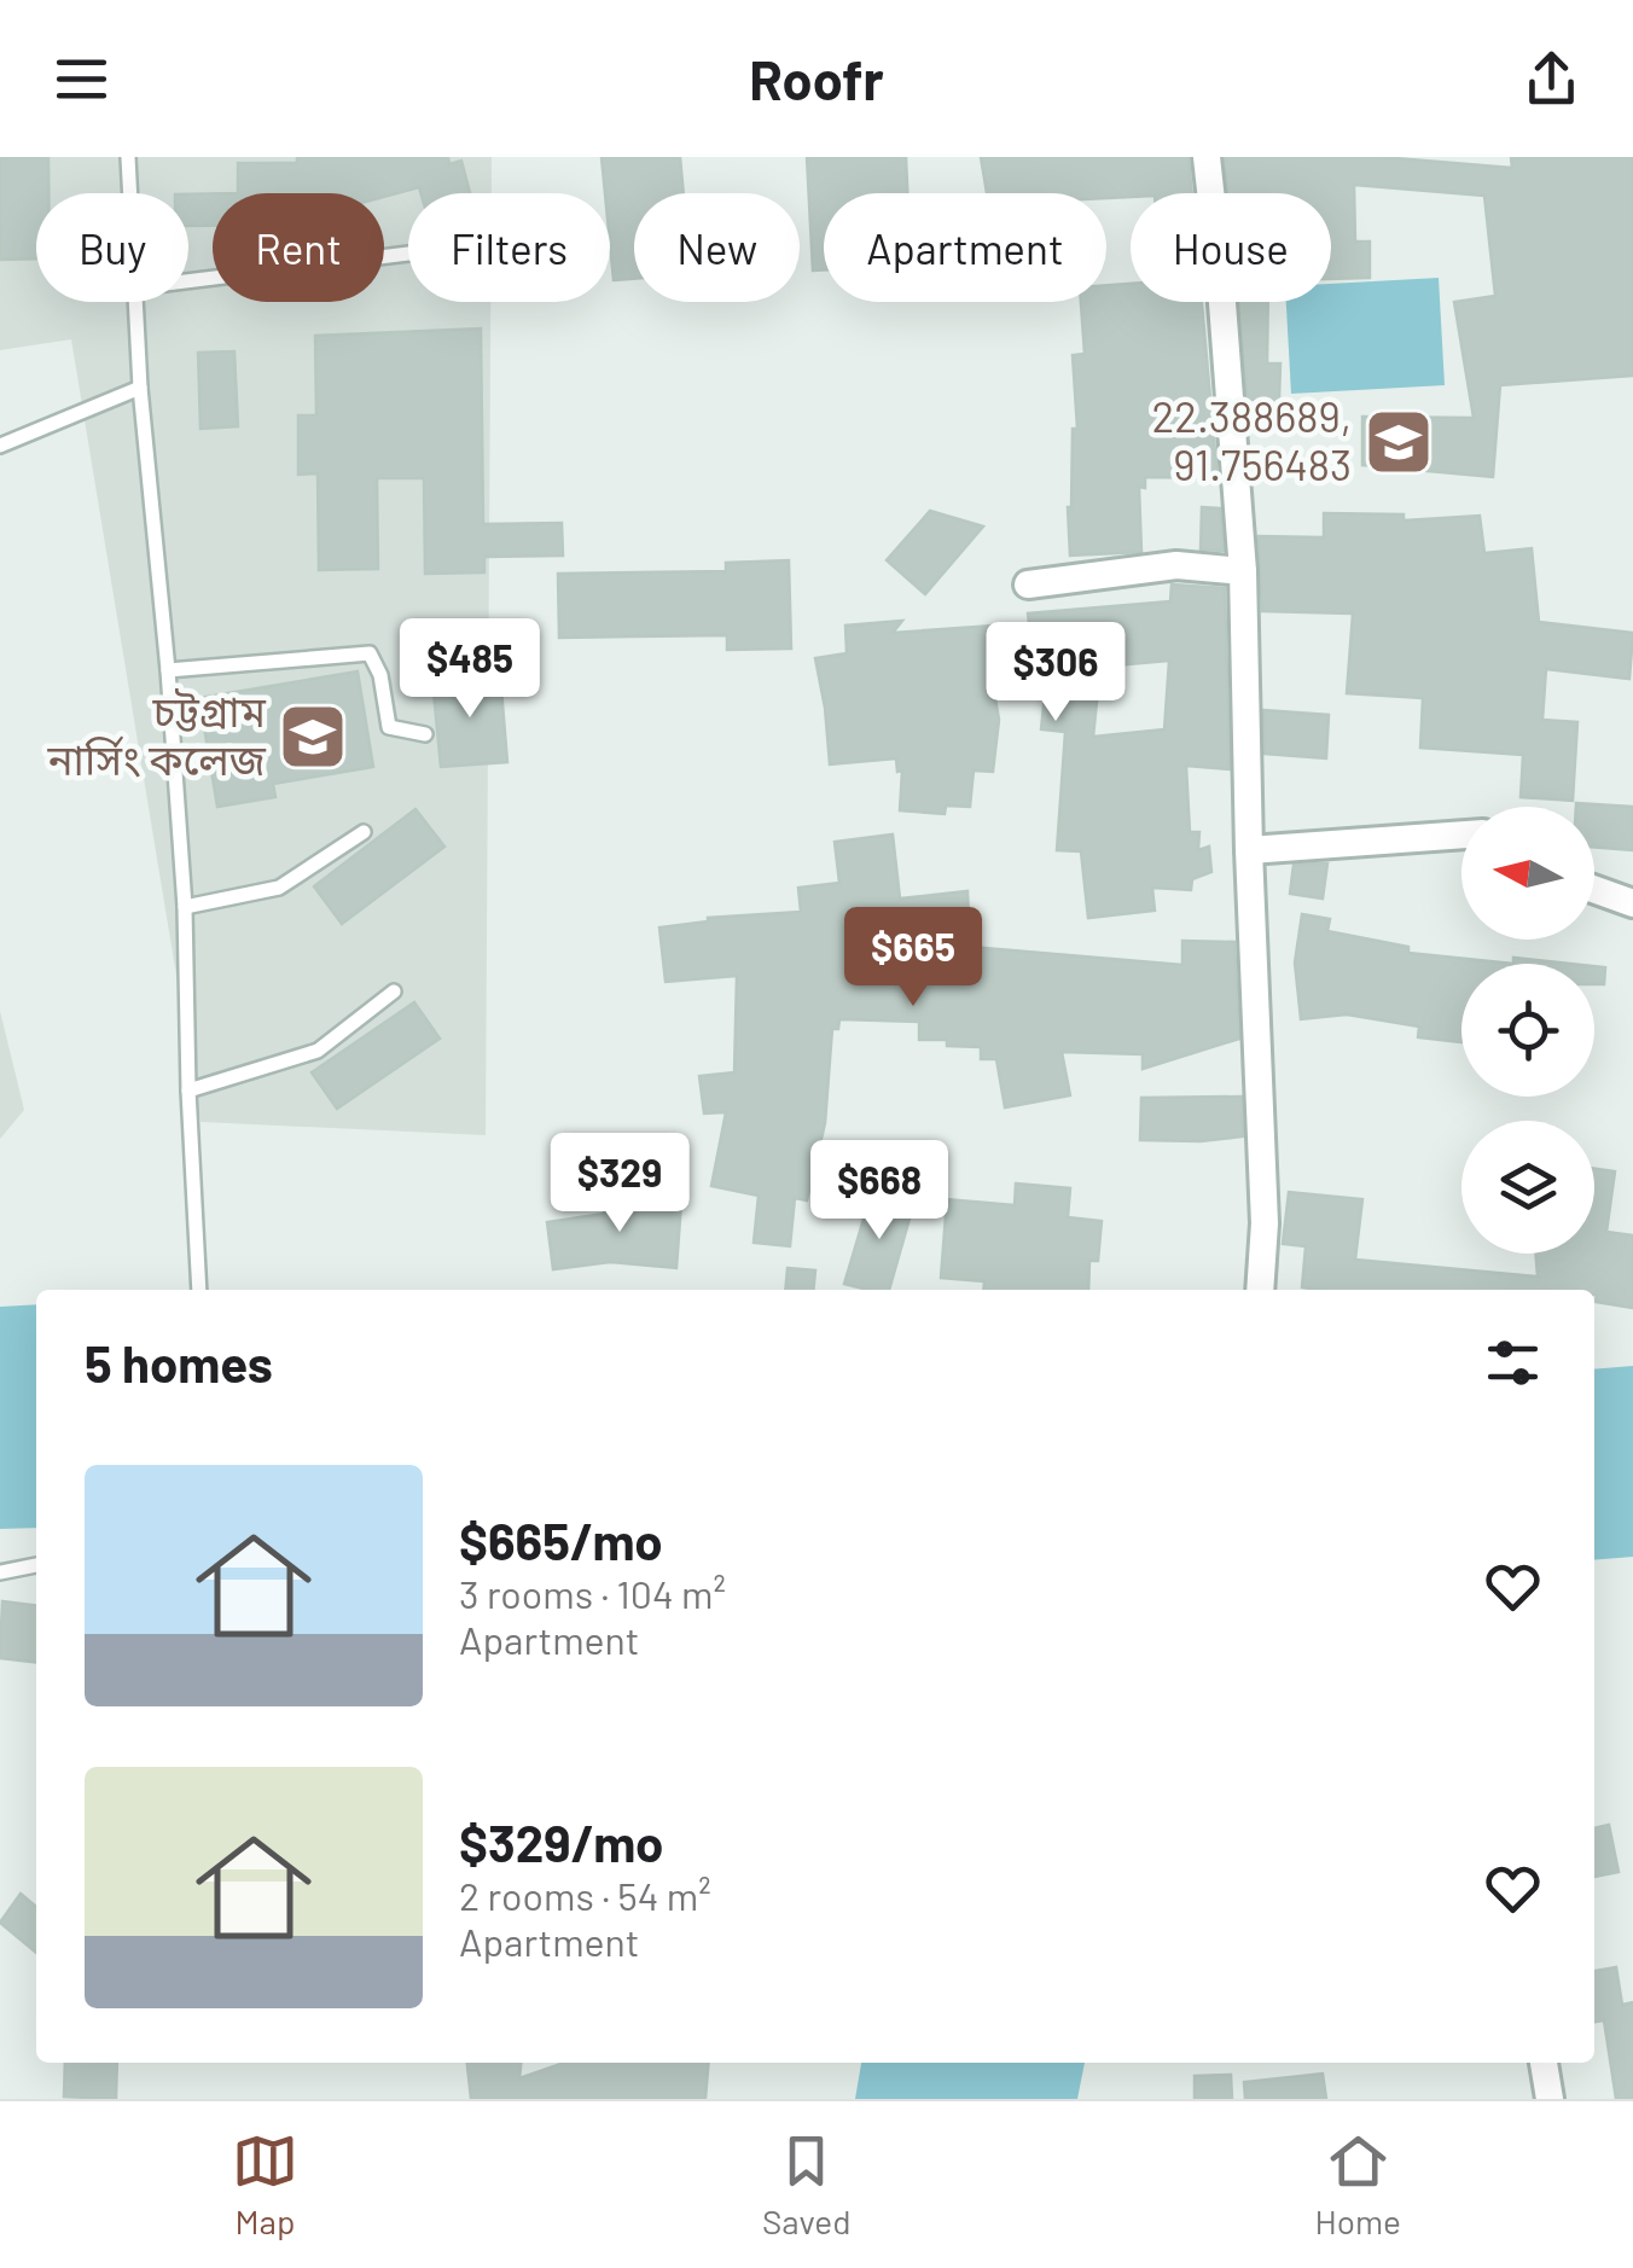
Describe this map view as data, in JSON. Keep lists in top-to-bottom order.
{
  "places": {
    "school or university": ["22.388689, 91.756483", "চট্টগ্রাম নার্সিং কলেজ"]
  },
  "north": "left",
  "page": {
    "header": "Roofr",
    "chip": [
      "Buy",
      "Rent",
      "Filters",
      "New",
      "Apartment",
      "House"
    ],
    "price": [
      "$485",
      "$306",
      "$665",
      "$329",
      "$668"
    ],
    "heading": "5 homes",
    "list": [
      {
        "name": "$665/mo",
        "note": "3 rooms · 104 m² · Apartment"
      },
      {
        "name": "$329/mo",
        "note": "2 rooms · 54 m² · Apartment"
      }
    ],
    "tabs": ["Map", "Saved", "Home"]
  }
}
